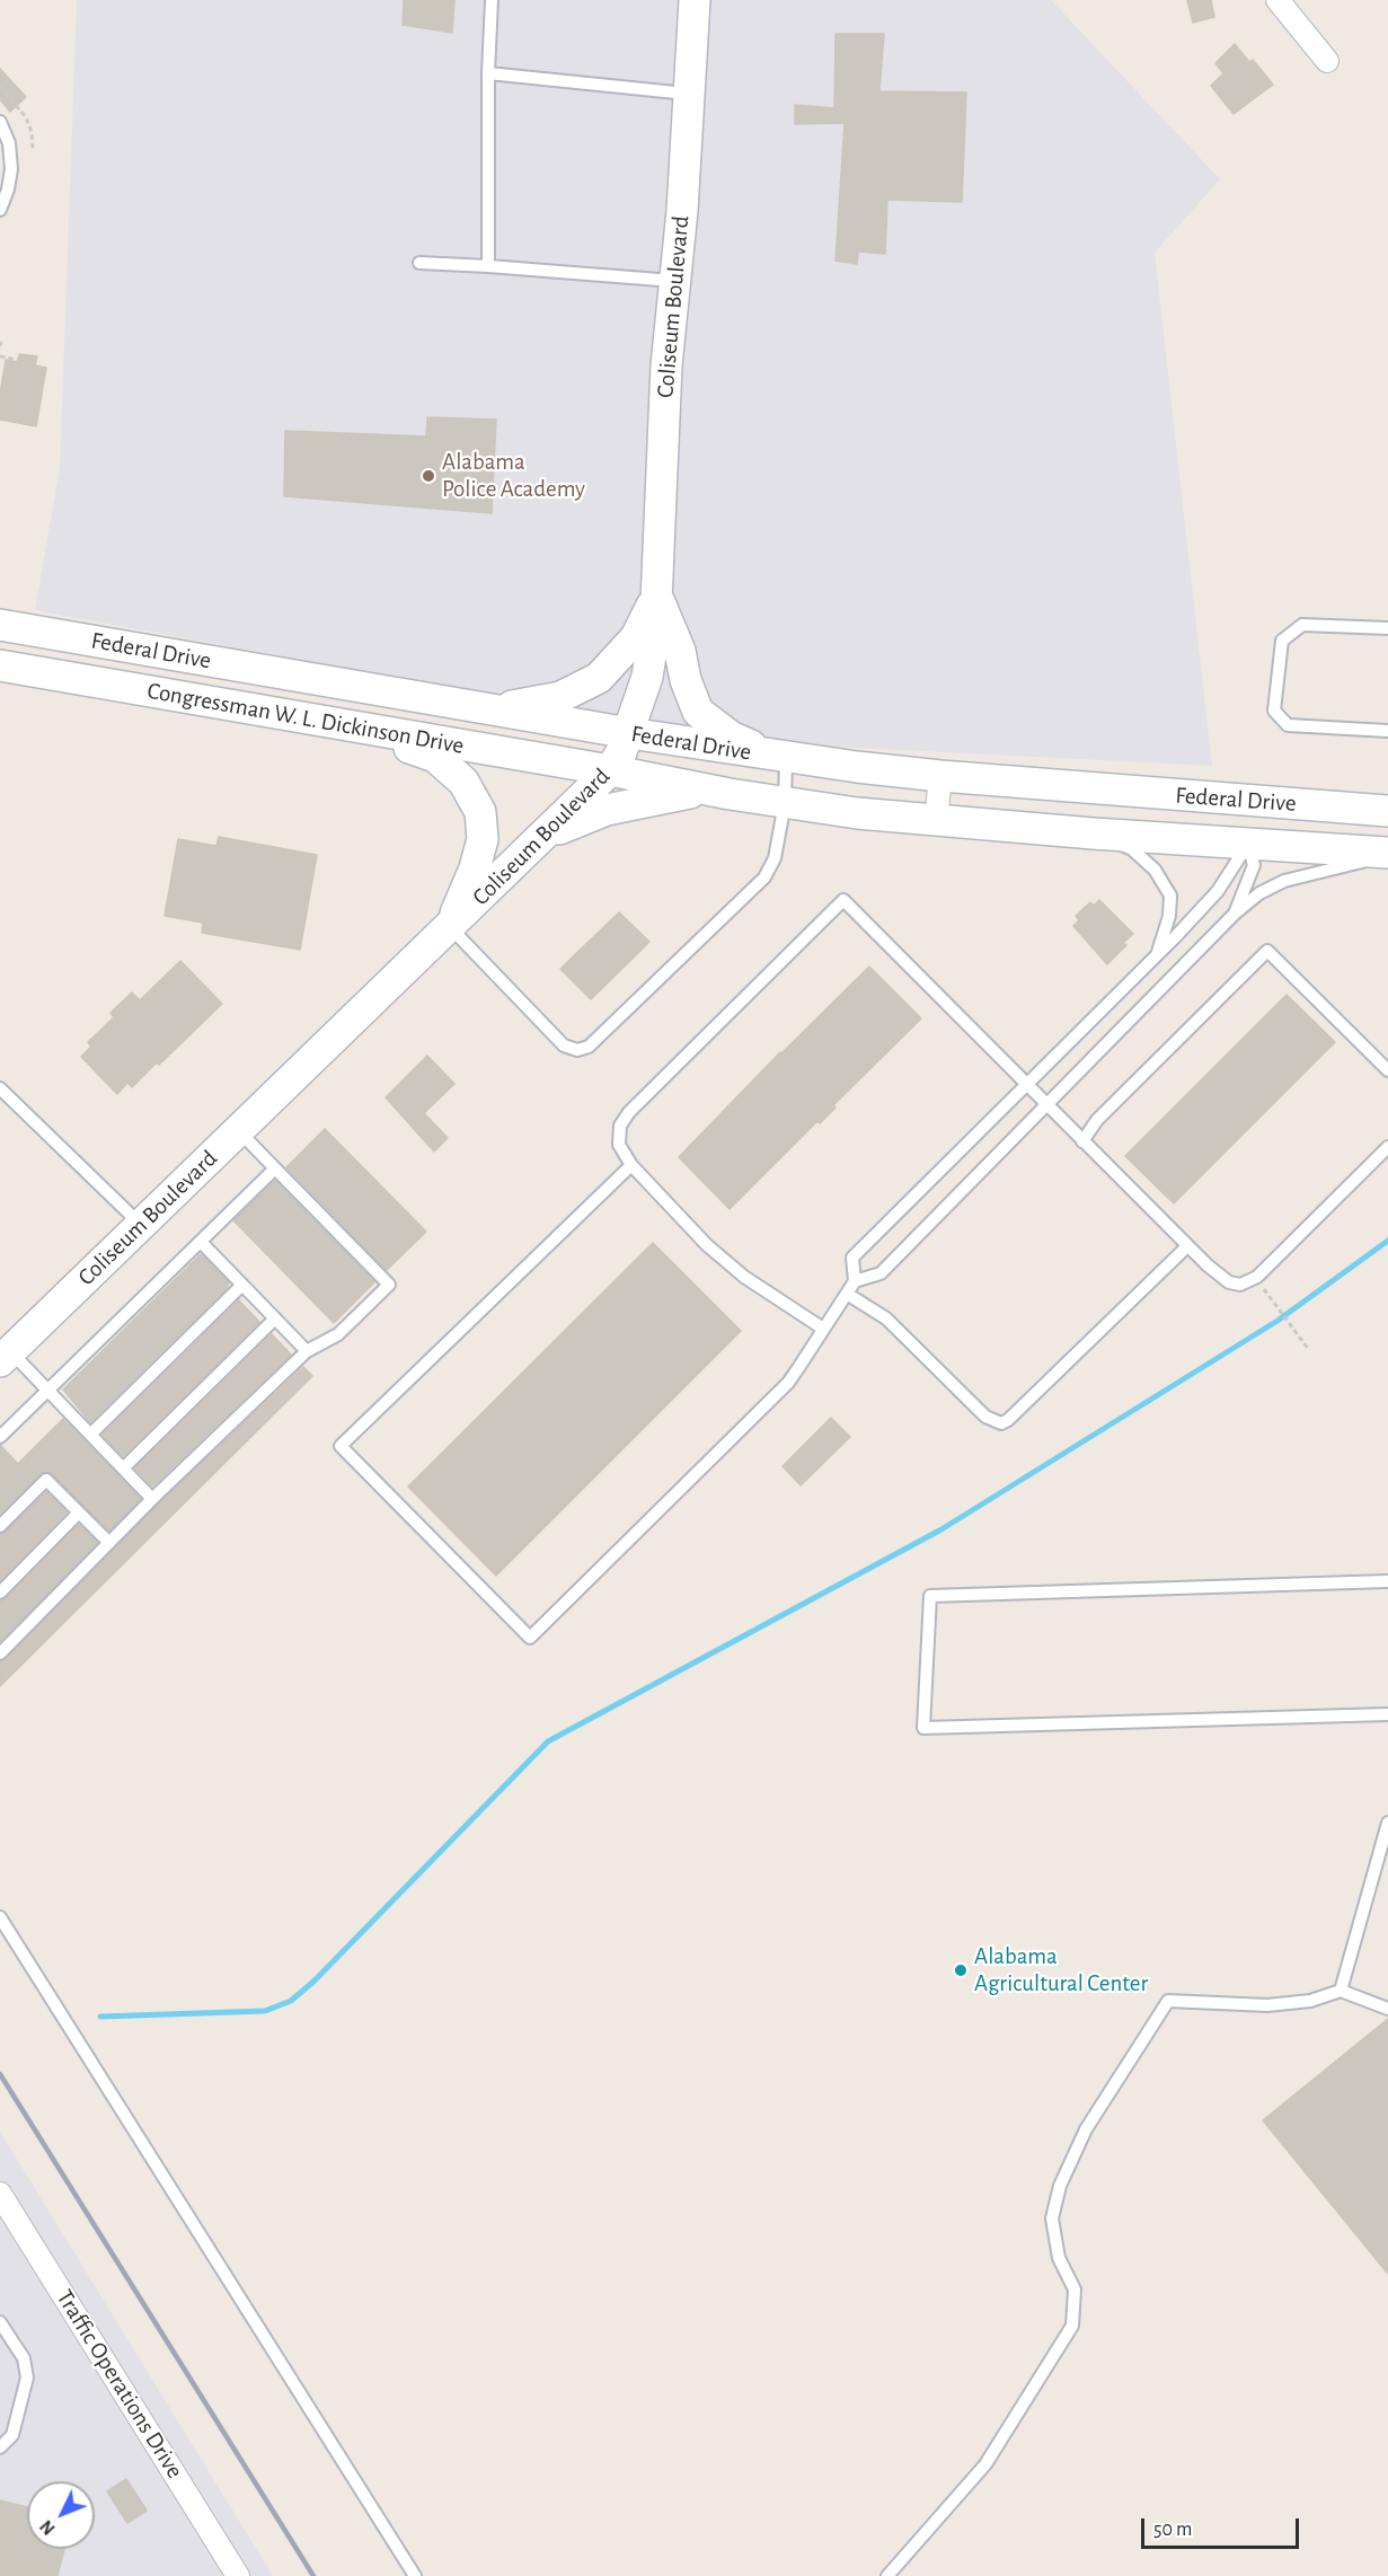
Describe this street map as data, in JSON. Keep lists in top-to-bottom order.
{
  "streets": {
    "main road": ["Coliseum Boulevard", "Federal Drive", "Congressman W. L. Dickinson Drive"],
    "street": ["Traffic Operations Drive"]
  },
  "crossings": [
    ["Coliseum Boulevard", "Federal Drive"],
    ["Coliseum Boulevard", "Congressman W. L. Dickinson Drive"],
    ["Federal Drive", "Congressman W. L. Dickinson Drive"]
  ],
  "places": ["Alabama Police Academy", "Alabama Agricultural Center"],
  "scale_bar": "50 m",
  "north": "bottom left"
}
